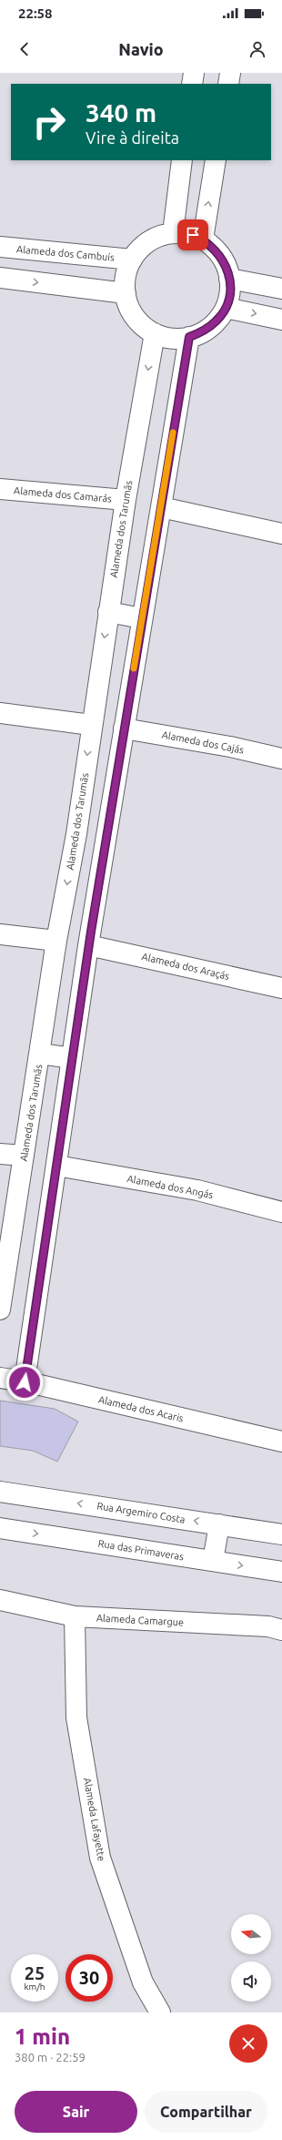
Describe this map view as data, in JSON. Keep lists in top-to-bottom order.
{
  "streets": {
    "street": [
      "Alameda dos Cambuís",
      "Alameda dos Camarás",
      "Alameda dos Tarumãs",
      "Alameda dos Cajás",
      "Alameda dos Araçás",
      "Alameda dos Angás",
      "Alameda dos Acaris",
      "Rua Argemiro Costa",
      "Rua das Primaveras",
      "Alameda Camargue",
      "Alameda Lafayette"
    ]
  },
  "crossings": [
    ["Alameda dos Cambuís", "Alameda dos Tarumãs"],
    ["Alameda dos Camarás", "Alameda dos Tarumãs"],
    ["Alameda Camargue", "Alameda Lafayette"]
  ],
  "one_way": ["Rua Argemiro Costa", "Rua das Primaveras"],
  "north": "left",
  "page": {
    "status": "22:58",
    "header": "Navio",
    "turn": ["340 m", "Vire à direita"],
    "speed": "25 km/h",
    "limit": "30",
    "heading": ["1 min", "380 m · 22:59"],
    "buttons": ["Sair", "Compartilhar"]
  }
}
